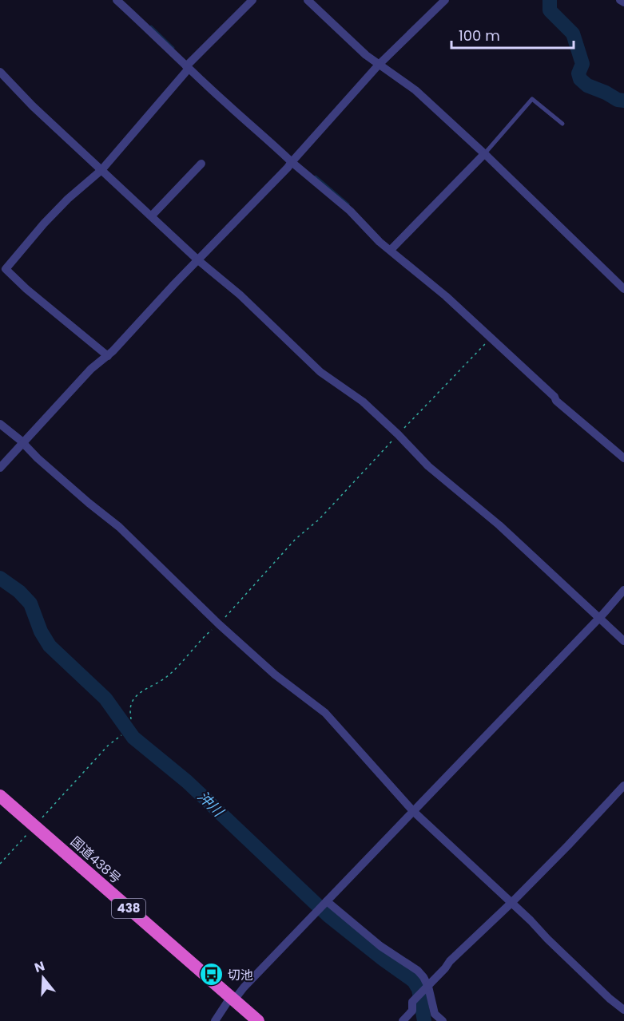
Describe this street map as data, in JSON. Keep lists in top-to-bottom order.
{
  "streets": {
    "highway": ["国道438号", "438"]
  },
  "water": ["沖川"],
  "places": {
    "bus stop": ["切池"]
  },
  "scale_bar": "100 m",
  "north": "top"
}
